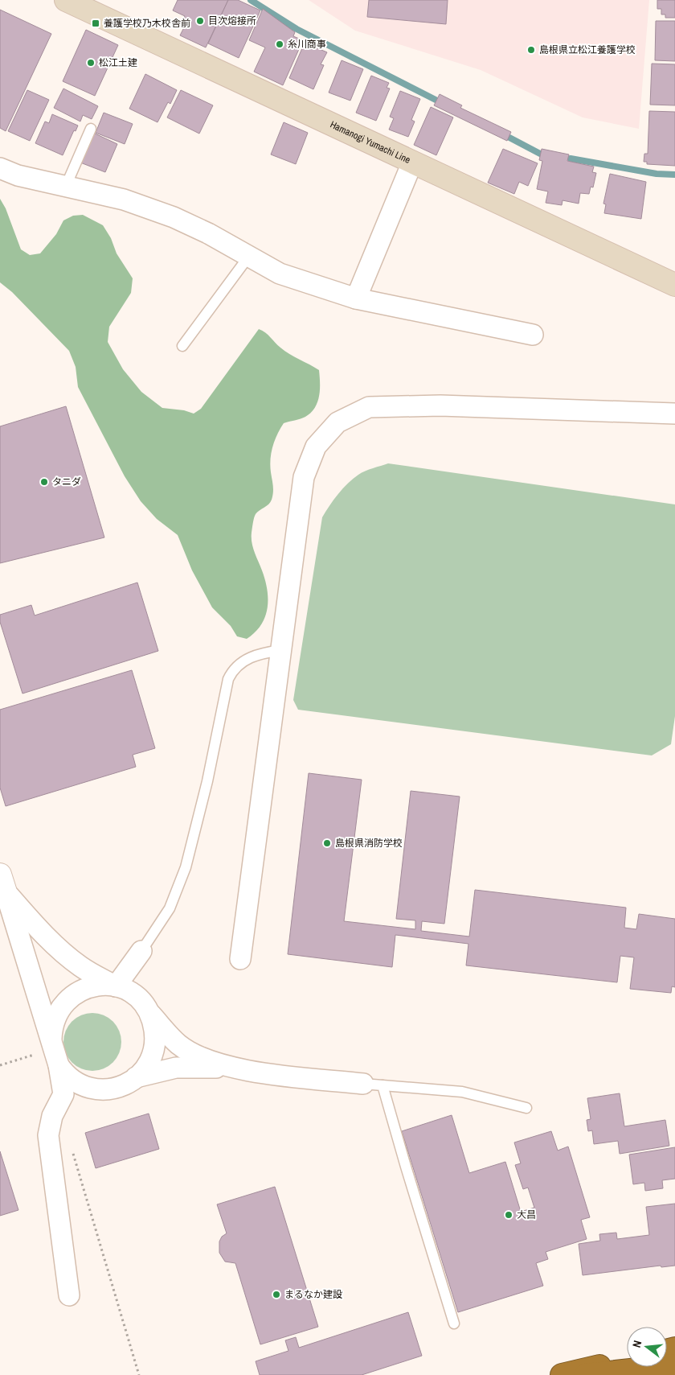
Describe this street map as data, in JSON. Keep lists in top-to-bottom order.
{
  "streets": {
    "main road": ["Hamanogi Yumachi Line"]
  },
  "places": {
    "other": [
      "目次熔接所",
      "糸川商事",
      "島根県立松江養護学校",
      "松江土建",
      "タニダ",
      "島根県消防学校",
      "大昌",
      "まるなか建設"
    ],
    "transit": ["養護学校乃木校舎前"]
  },
  "north": "left"
}
